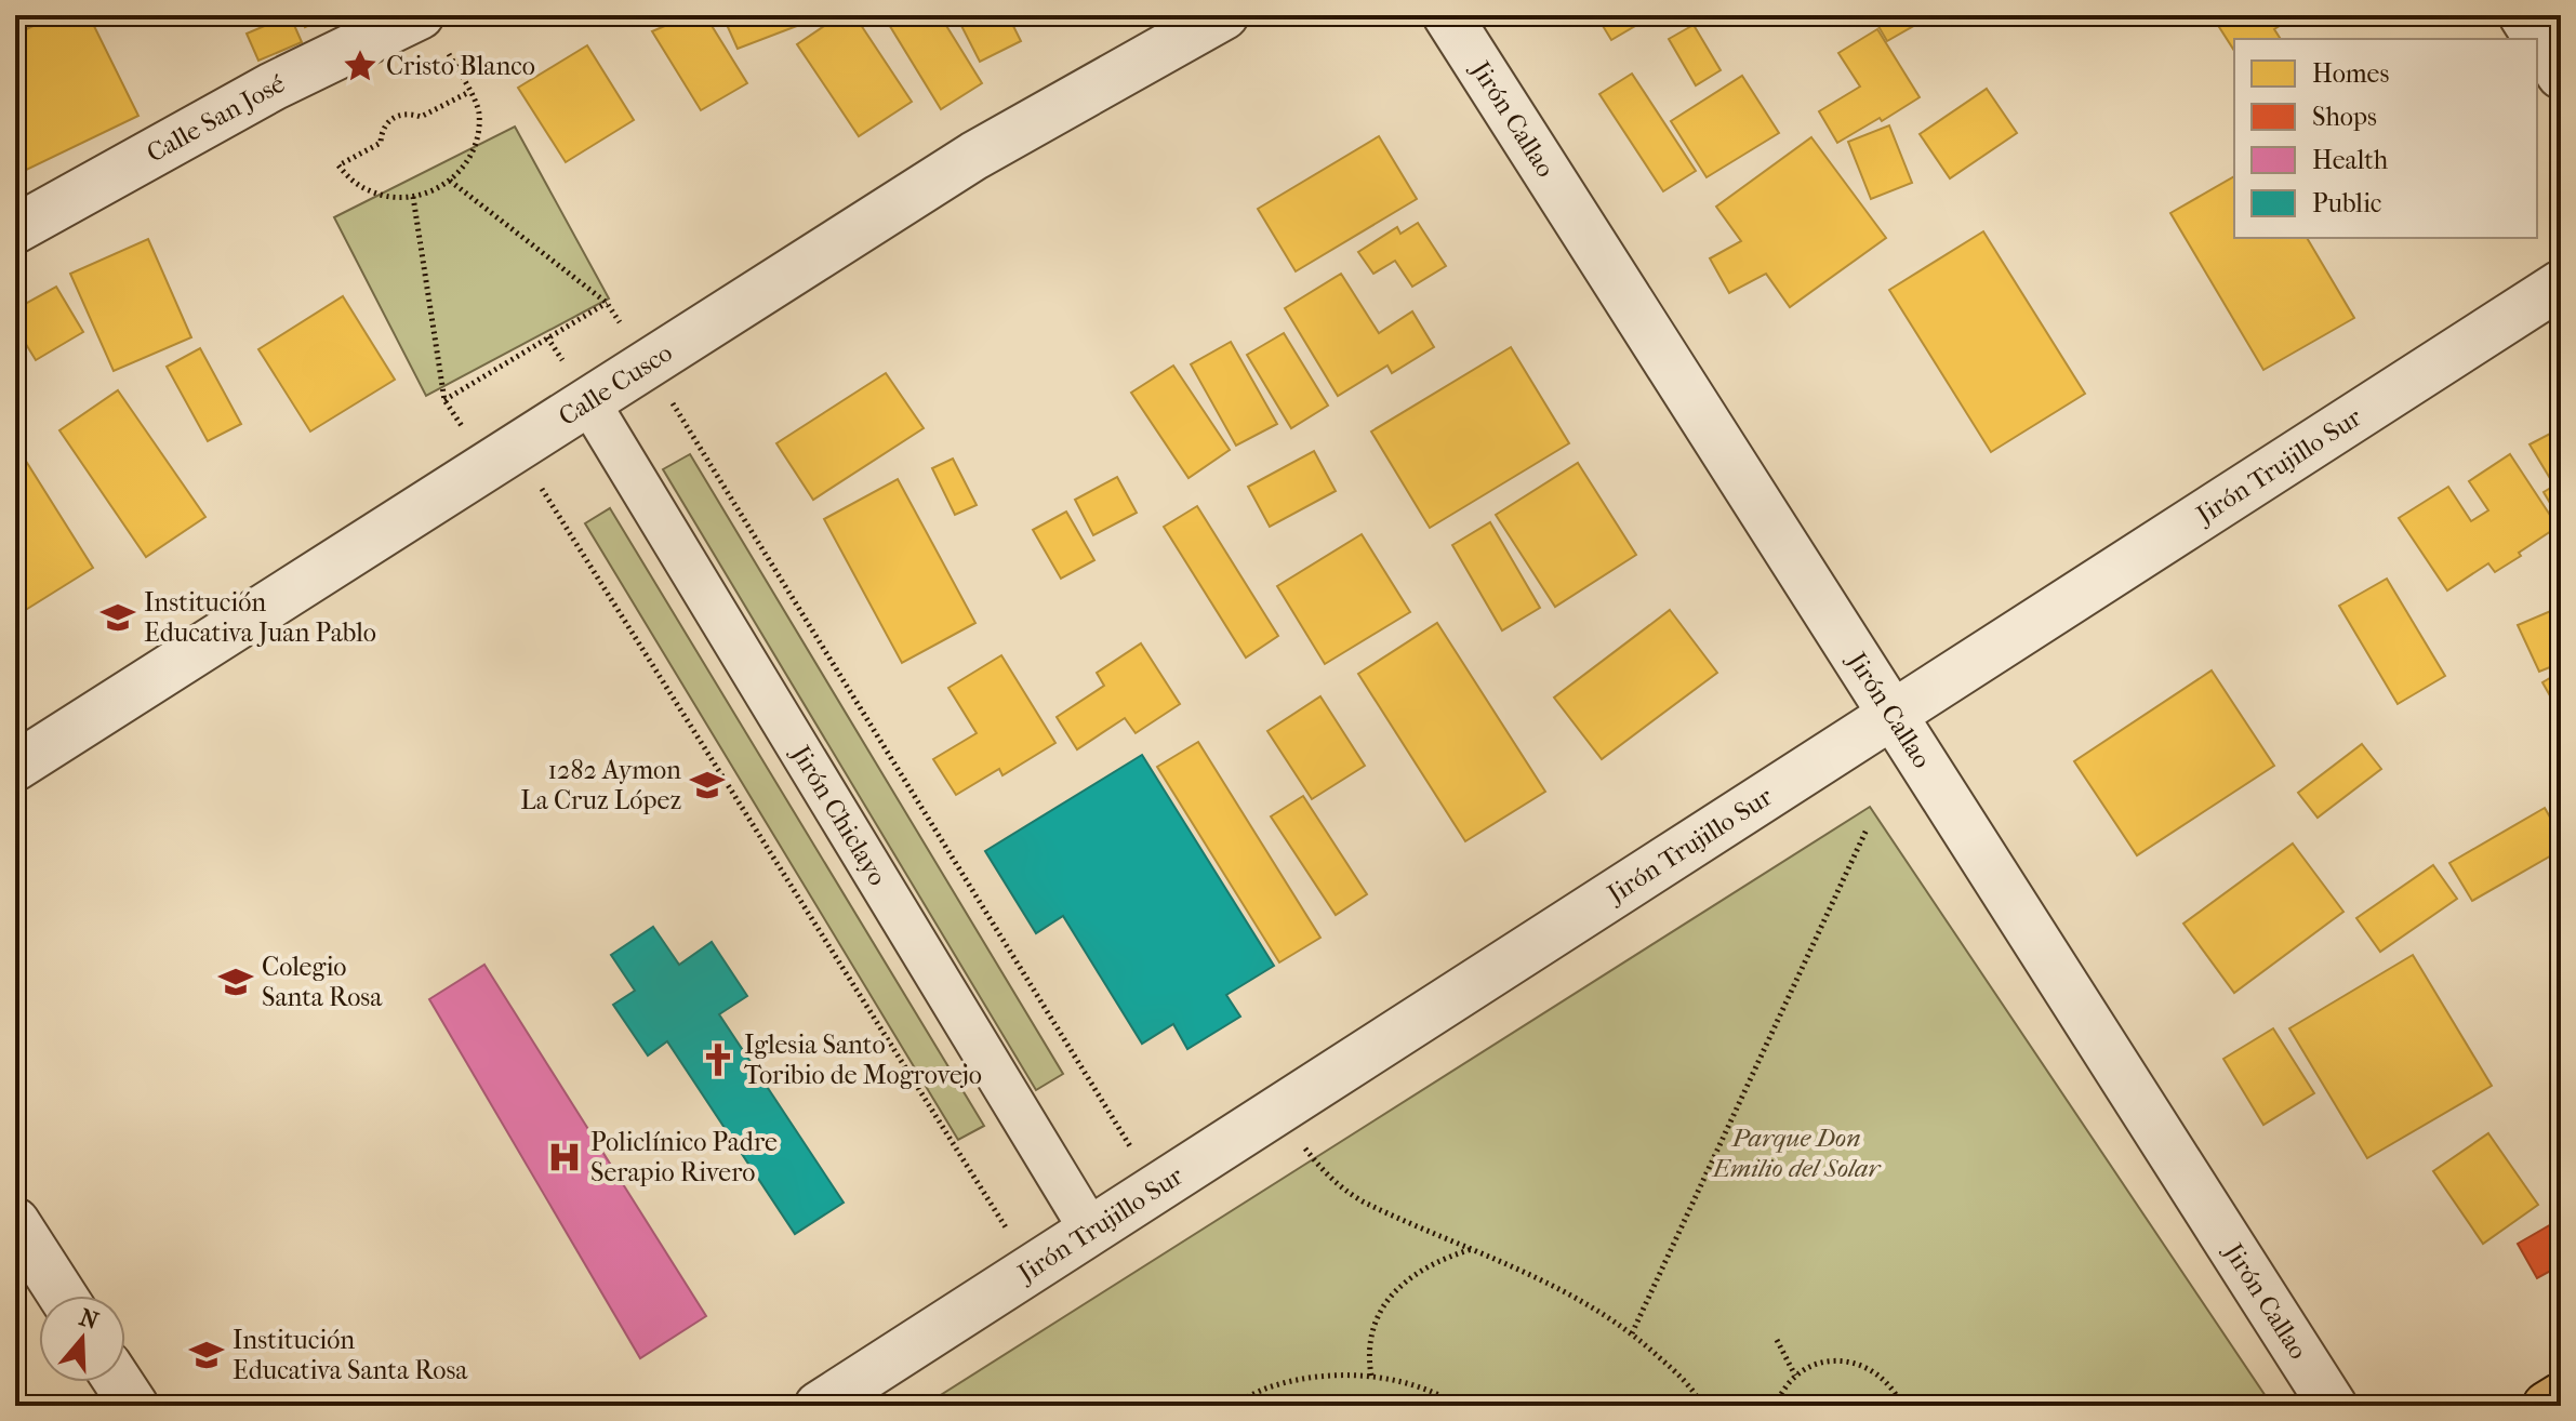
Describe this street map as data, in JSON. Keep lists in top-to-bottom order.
{
  "streets": {
    "street": [
      "Calle San José",
      "Jirón Callao",
      "Calle Cusco",
      "Jirón Trujillo Sur",
      "Jirón Chiclayo"
    ]
  },
  "crossings": [
    ["Jirón Callao", "Jirón Trujillo Sur"],
    ["Calle Cusco", "Jirón Chiclayo"],
    ["Jirón Trujillo Sur", "Jirón Chiclayo"]
  ],
  "parks": ["Parque Don Emilio del Solar"],
  "places": {
    "place": ["Cristo Blanco"],
    "school or university": [
      "Institución Educativa Juan Pablo",
      "1282 Aymon La Cruz López",
      "Colegio Santa Rosa",
      "Institución Educativa Santa Rosa"
    ],
    "church": ["Iglesia Santo Toribio de Mogrovejo"],
    "hospital": ["Policlínico Padre Serapio Rivero"]
  },
  "legend": [
    "Homes",
    "Shops",
    "Health",
    "Public"
  ],
  "north": "top"
}
